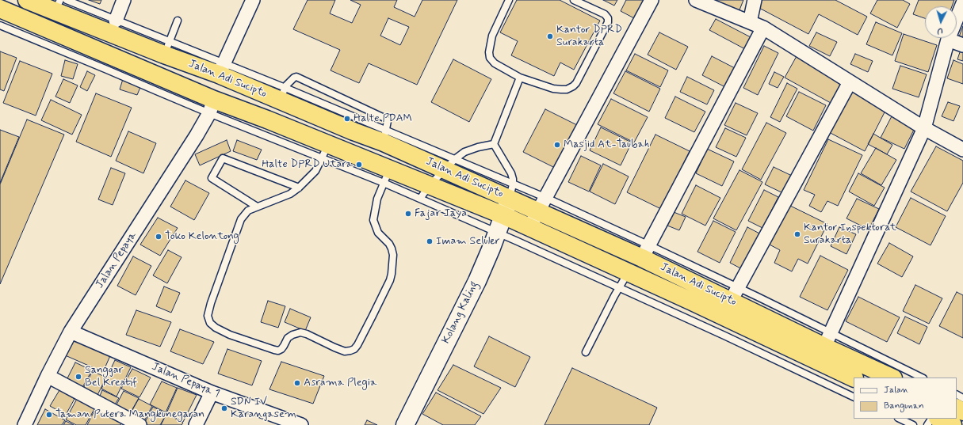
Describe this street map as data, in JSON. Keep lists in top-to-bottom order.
{
  "streets": {
    "highway": ["Jalan Adi Sucipto"],
    "street": ["Jalan Pepaya", "Kolang Kaling", "Jalan Pepaya 1"]
  },
  "crossings": [
    ["Jalan Adi Sucipto", "Jalan Pepaya"],
    ["Jalan Adi Sucipto", "Kolang Kaling"],
    ["Jalan Pepaya", "Jalan Pepaya 1"]
  ],
  "places": [
    "Kantor DPRD Surakarta",
    "Halte PDAM",
    "Masjid At-Taubah",
    "Halte DPRD Utara",
    "Fajar Jaya",
    "Kantor Inspektorat Surakarta",
    "Toko Kelontong",
    "Imam Seluler",
    "Sanggar Bel Kreatif",
    "Asrama Plegia",
    "SDN IV Karangasem",
    "Taman Putera Mangkunegaran"
  ],
  "legend": ["Jalan", "Bangunan"],
  "north": "bottom"
}
